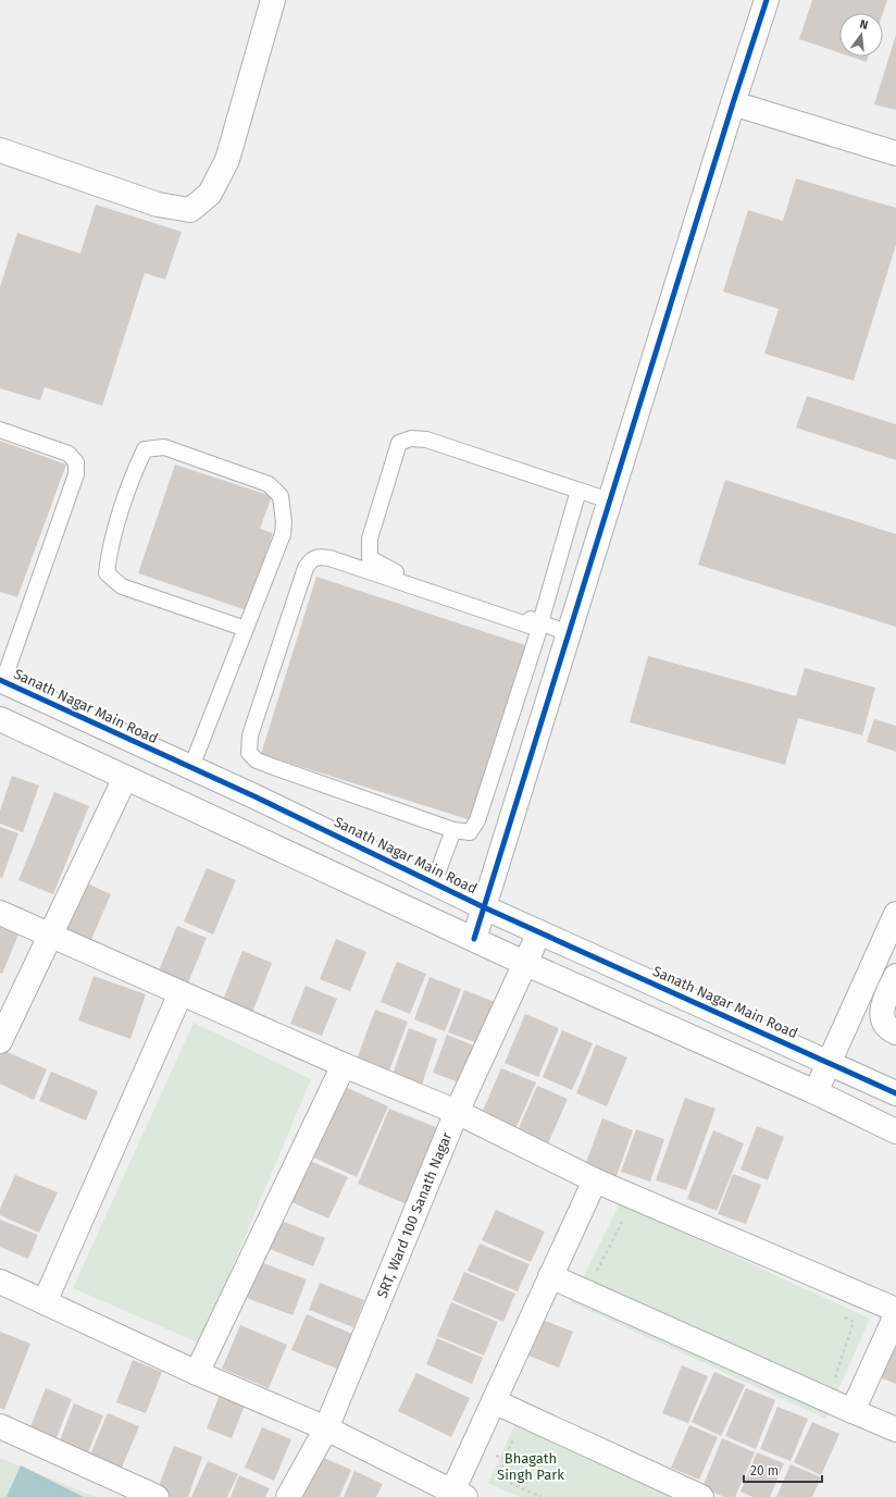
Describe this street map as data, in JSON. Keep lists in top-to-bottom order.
{
  "streets": {
    "street": ["Sanath Nagar Main Road", "SRT, Ward 100 Sanath Nagar"]
  },
  "crossings": [
    ["Sanath Nagar Main Road", "SRT, Ward 100 Sanath Nagar"]
  ],
  "parks": ["Bhagath Singh Park"],
  "scale_bar": "20 m",
  "north": "top"
}
